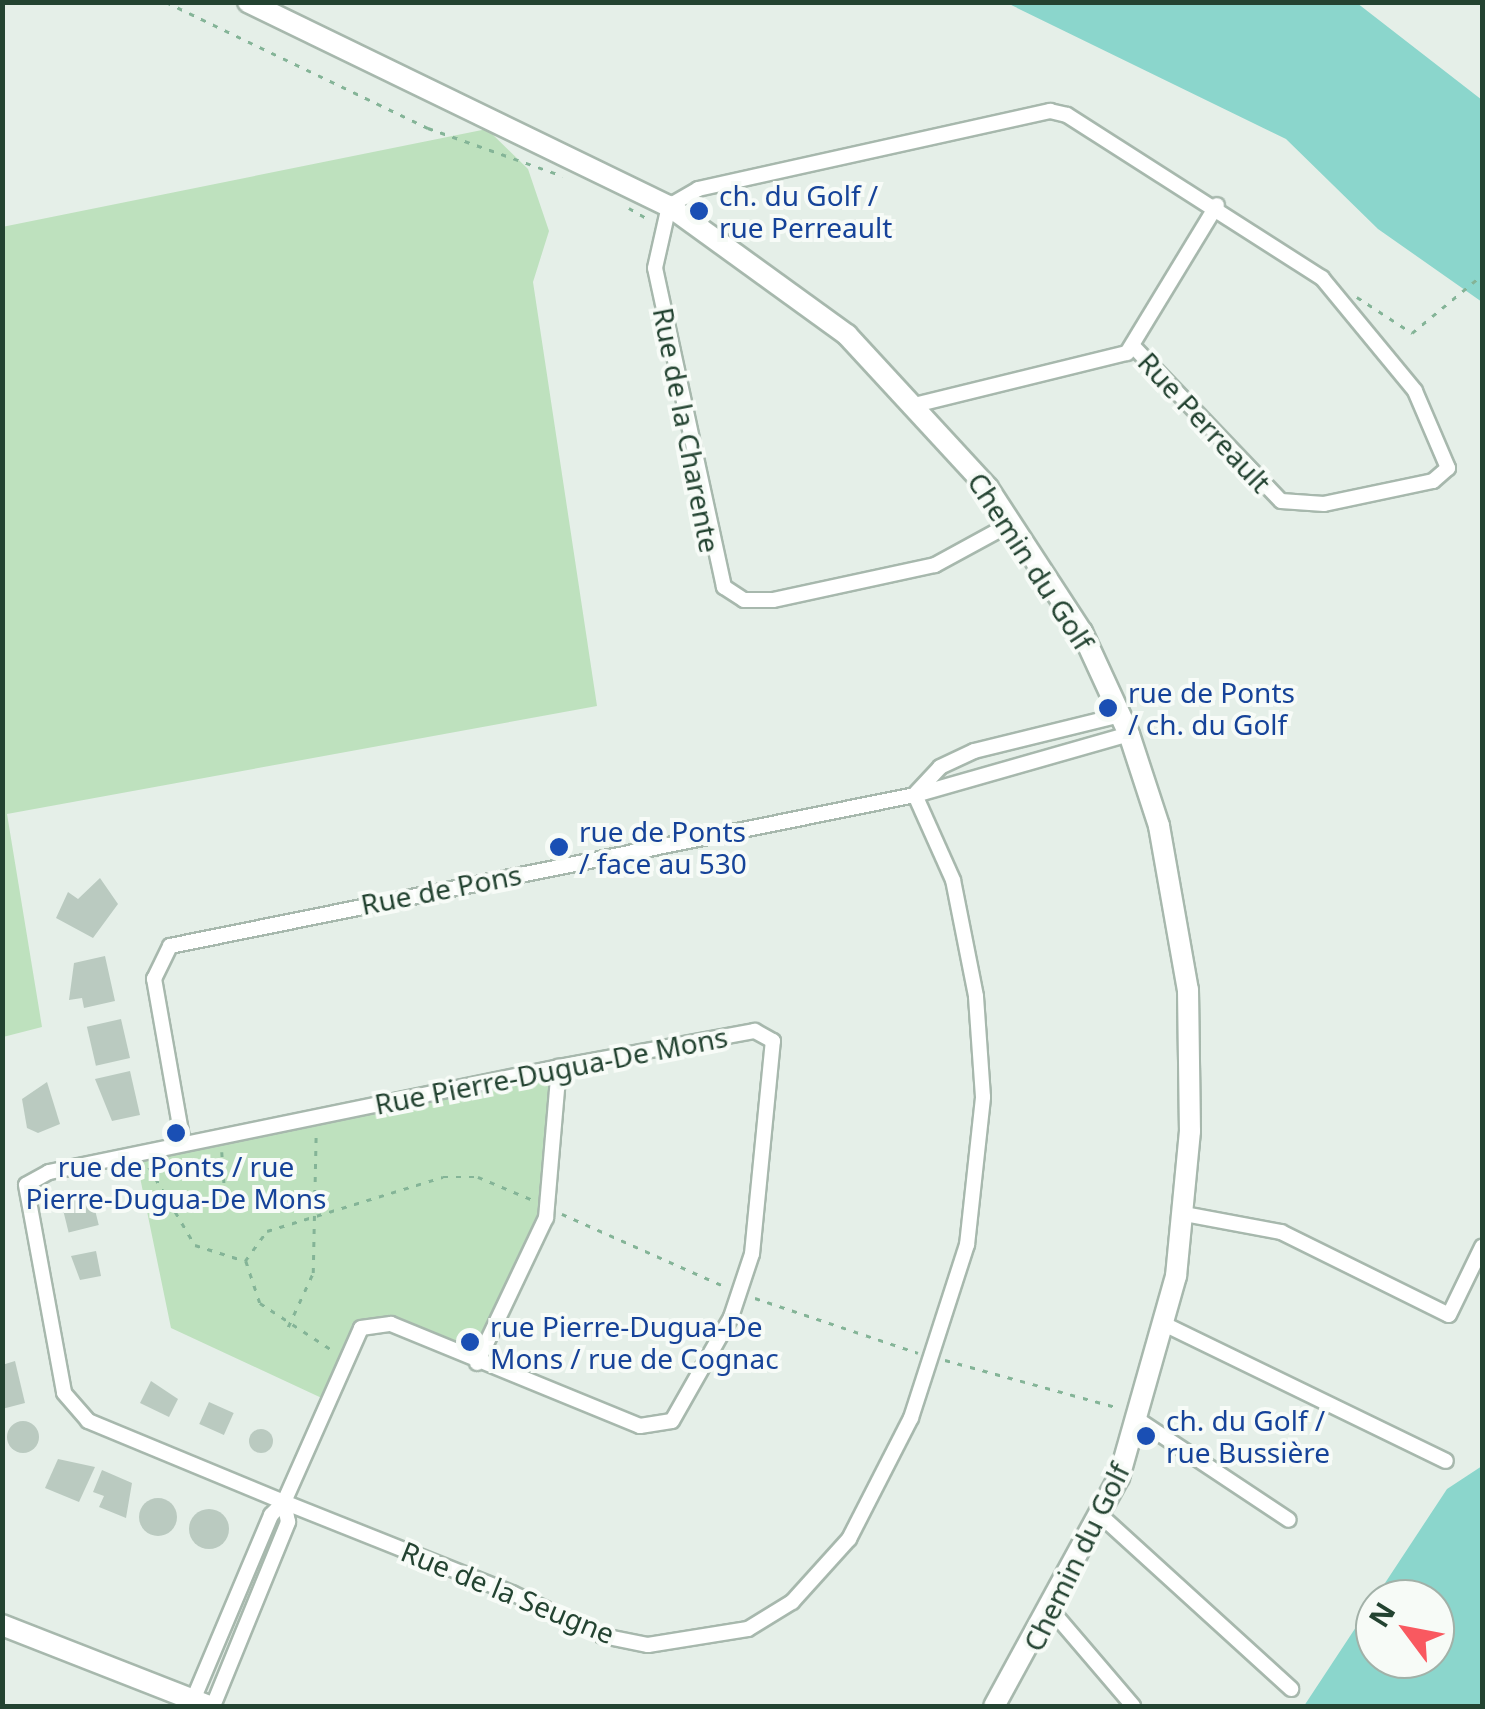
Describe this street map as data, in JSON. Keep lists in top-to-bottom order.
{
  "streets": {
    "street": [
      "Rue Perreault",
      "Rue de la Charente",
      "Chemin du Golf",
      "Rue de Pons",
      "Rue Pierre-Dugua-De Mons",
      "Rue de la Seugne"
    ]
  },
  "crossings": [
    ["Rue Perreault", "Rue de la Charente"],
    ["Rue Perreault", "Chemin du Golf"],
    ["Rue de la Charente", "Chemin du Golf"],
    ["Chemin du Golf", "Rue de Pons"],
    ["Rue de Pons", "Rue Pierre-Dugua-De Mons"],
    ["Rue de Pons", "Rue de la Seugne"],
    ["Rue Pierre-Dugua-De Mons", "Rue de la Seugne"]
  ],
  "places": [
    "ch. du Golf / rue Perreault",
    "rue de Ponts / ch. du Golf",
    "rue de Ponts / face au 530",
    "rue de Ponts / rue Pierre-Dugua-De Mons",
    "rue Pierre-Dugua-De Mons / rue de Cognac",
    "ch. du Golf / rue Bussière"
  ],
  "north": "top left"
}
